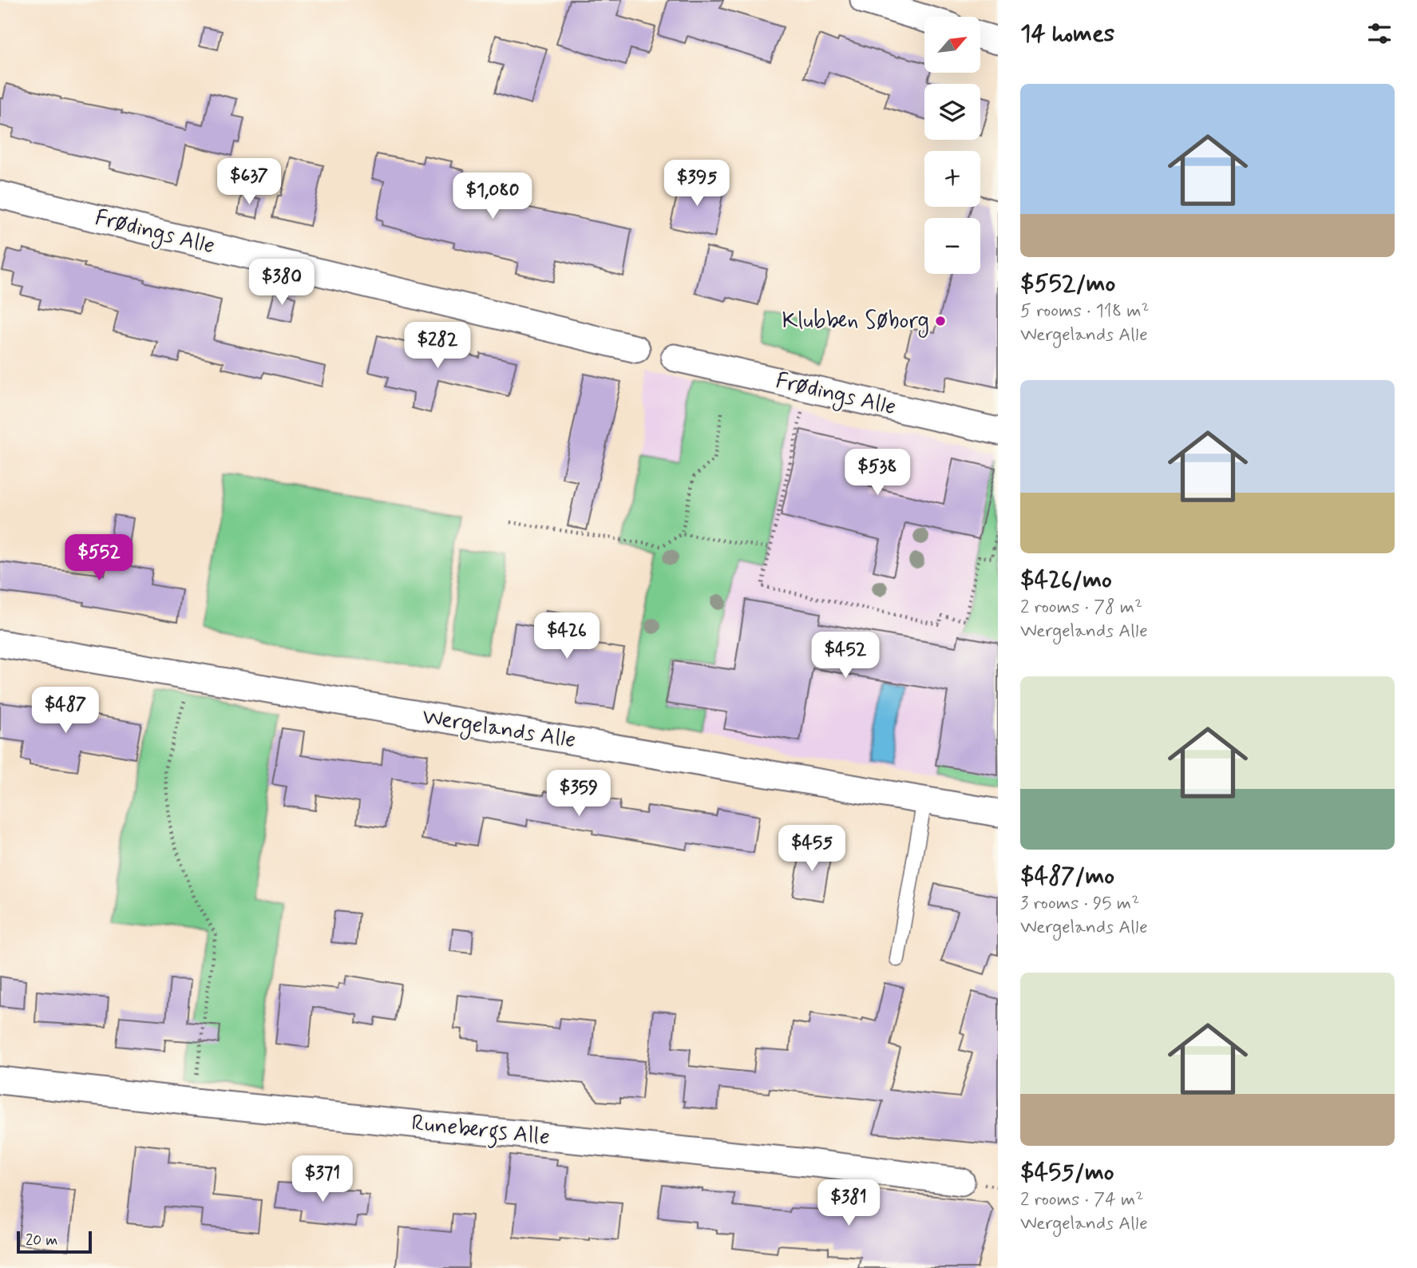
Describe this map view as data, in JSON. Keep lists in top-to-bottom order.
{
  "streets": {
    "street": ["Frødings Alle", "Wergelands Alle", "Runebergs Alle"]
  },
  "places": ["Klubben Søborg"],
  "scale_bar": "20 m",
  "north": "top right",
  "page": {
    "heading": "14 homes",
    "map_buttons": ["+", "−"],
    "list": [
      {
        "name": "$552/mo",
        "note": "5 rooms · 118 m² · Wergelands Alle"
      },
      {
        "name": "$426/mo",
        "note": "2 rooms · 78 m² · Wergelands Alle"
      },
      {
        "name": "$487/mo",
        "note": "3 rooms · 95 m² · Wergelands Alle"
      },
      {
        "name": "$455/mo",
        "note": "2 rooms · 74 m² · Wergelands Alle"
      }
    ],
    "price": [
      "$637",
      "$395",
      "$1,080",
      "$380",
      "$282",
      "$538",
      "$552",
      "$426",
      "$452",
      "$487",
      "$359",
      "$455",
      "$371",
      "$381"
    ],
    "scale": "20 m"
  }
}
